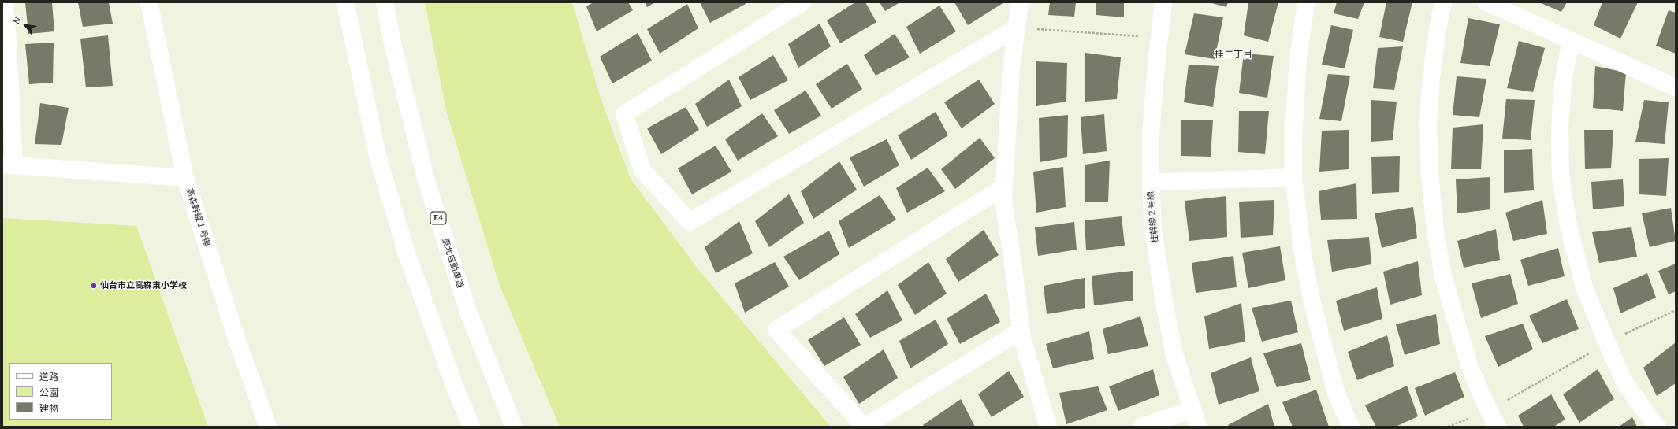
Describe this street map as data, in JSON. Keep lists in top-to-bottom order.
{
  "streets": {
    "main road": [
      "高森幹線１号線",
      "桂幹線２号線",
      "E4",
      "東北自動車道"
    ]
  },
  "districts": ["桂二丁目"],
  "places": ["仙台市立高森東小学校"],
  "legend": ["道路", "公園", "建物"],
  "north": "top left"
}
